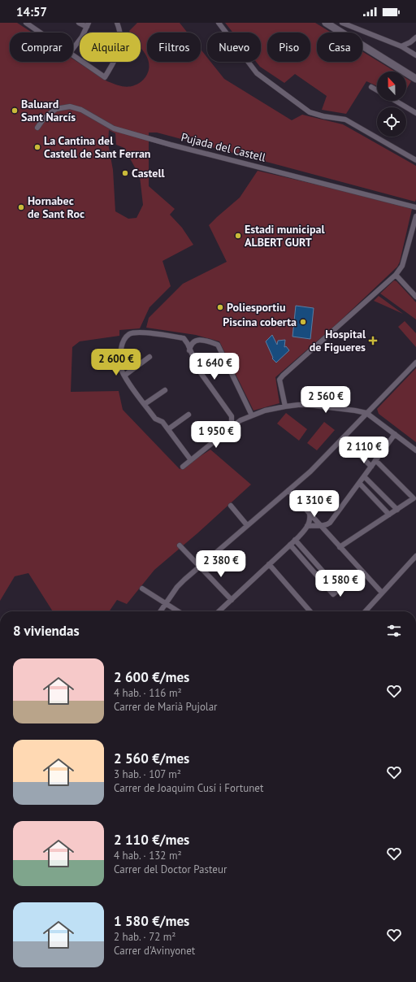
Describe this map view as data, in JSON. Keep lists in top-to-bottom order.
{
  "streets": {
    "street": ["Pujada del Castell"]
  },
  "places": {
    "other": [
      "Baluard Sant Narcís",
      "La Cantina del Castell de Sant Ferran",
      "Castell",
      "Hornabec de Sant Roc",
      "Estadi municipal ALBERT GURT",
      "Poliesportiu",
      "Piscina coberta"
    ],
    "health": ["Hospital de Figueres"]
  },
  "north": "top",
  "page": {
    "status": "14:57",
    "chip": [
      "Comprar",
      "Alquilar",
      "Filtros",
      "Nuevo",
      "Piso",
      "Casa"
    ],
    "price": [
      "2 600 €",
      "1 640 €",
      "2 560 €",
      "1 950 €",
      "2 110 €",
      "1 310 €",
      "2 380 €",
      "1 580 €"
    ],
    "heading": "8 viviendas",
    "list": [
      {
        "name": "2 600 €/mes",
        "note": "4 hab. · 116 m² · Carrer de Marià Pujolar"
      },
      {
        "name": "2 560 €/mes",
        "note": "3 hab. · 107 m² · Carrer de Joaquim Cusí i Fortunet"
      },
      {
        "name": "2 110 €/mes",
        "note": "4 hab. · 132 m² · Carrer del Doctor Pasteur"
      },
      {
        "name": "1 580 €/mes",
        "note": "2 hab. · 72 m² · Carrer d'Avinyonet"
      }
    ]
  }
}
